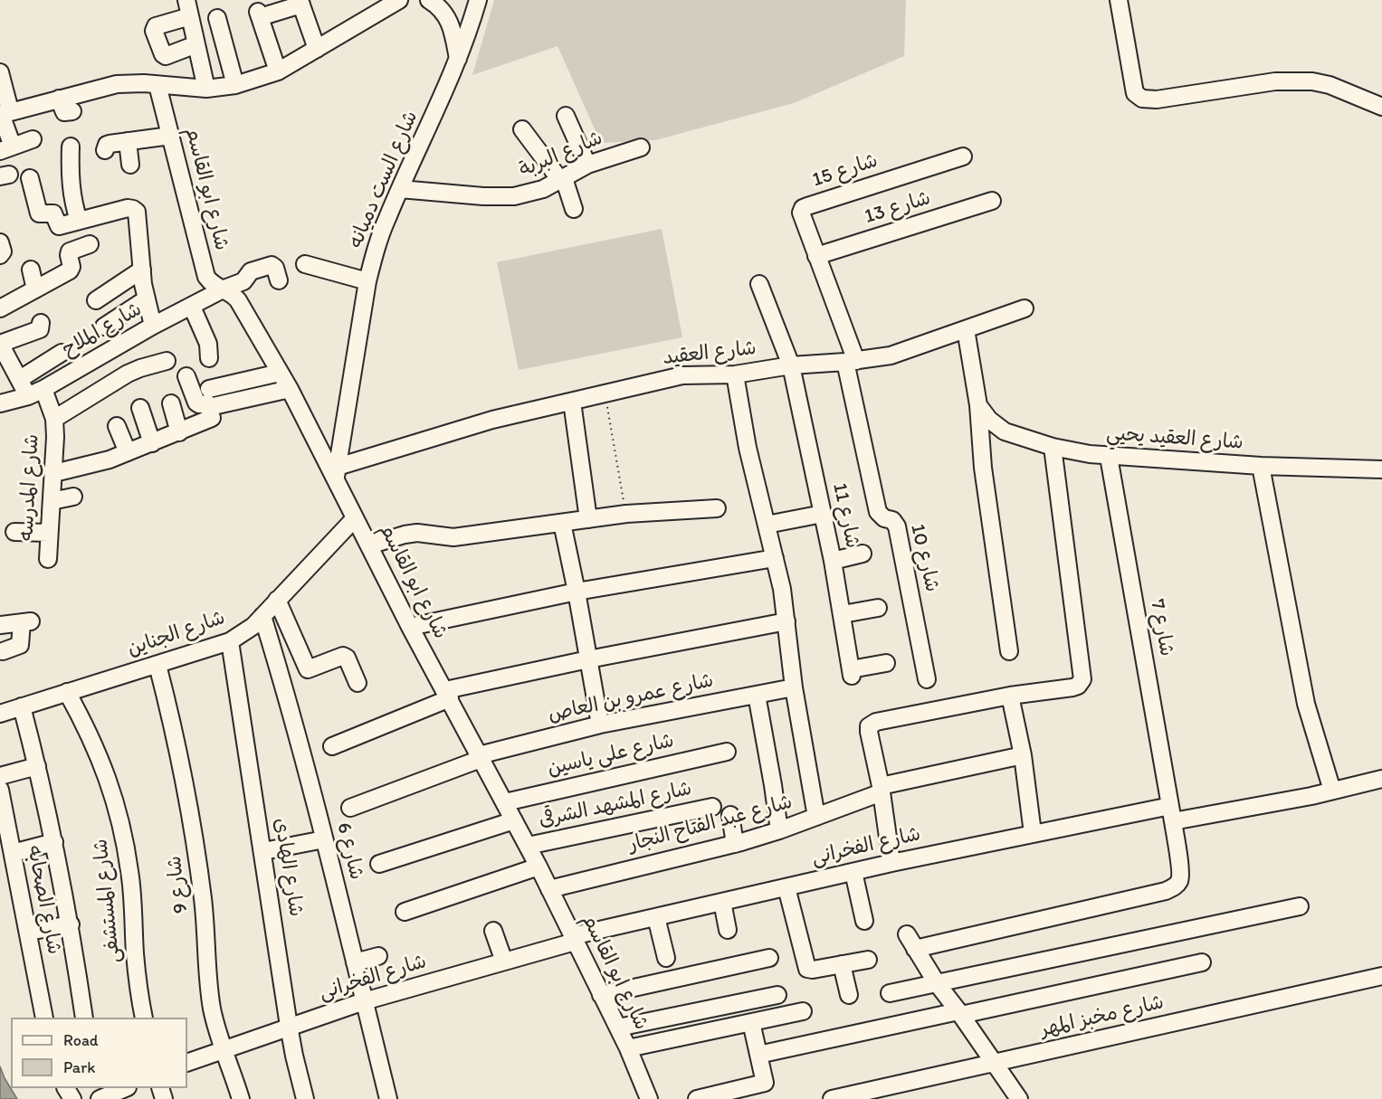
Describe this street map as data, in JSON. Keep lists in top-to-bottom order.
{
  "streets": {
    "street": [
      "شارع البربة",
      "شارع 15",
      "شارع الست دميانه",
      "شارع ابو القاسم",
      "شارع 13",
      "شارع الملاح",
      "شارع العقيد",
      "شارع العقيد يحيي",
      "شارع المدرسه",
      "شارع 11",
      "شارع 10",
      "شارع 7",
      "شارع الجناين",
      "شارع عمرو بن العاص",
      "شارع على ياسين",
      "شارع المشهد الشرقى",
      "شارع عبد الفتاح النجار",
      "شارع الفخرانى",
      "شارع 6",
      "شارع الهادى",
      "شارع 9",
      "شارع الصحابه",
      "شارع المستشفى",
      "شارع مخبز المهر"
    ]
  },
  "crossings": [
    ["شارع البربة", "شارع الست دميانه"],
    ["شارع 15", "شارع 13"],
    ["شارع 15", "شارع العقيد"],
    ["شارع 15", "شارع 10"],
    ["شارع الست دميانه", "شارع ابو القاسم"],
    ["شارع الست دميانه", "شارع العقيد"],
    ["شارع ابو القاسم", "شارع الملاح"],
    ["شارع ابو القاسم", "شارع العقيد"],
    ["شارع ابو القاسم", "شارع الجناين"],
    ["شارع ابو القاسم", "شارع عمرو بن العاص"],
    ["شارع ابو القاسم", "شارع على ياسين"],
    ["شارع ابو القاسم", "شارع المشهد الشرقى"],
    ["شارع ابو القاسم", "شارع عبد الفتاح النجار"],
    ["شارع ابو القاسم", "شارع الفخرانى"],
    ["شارع الملاح", "شارع المدرسه"],
    ["شارع العقيد", "شارع 11"],
    ["شارع العقيد", "شارع 10"],
    ["شارع العقيد يحيي", "شارع 7"],
    ["شارع 7", "شارع الفخرانى"],
    ["شارع الجناين", "شارع 6"],
    ["شارع الجناين", "شارع الهادى"],
    ["شارع الجناين", "شارع 9"],
    ["شارع الجناين", "شارع المستشفى"],
    ["شارع الفخرانى", "شارع 6"],
    ["شارع الفخرانى", "شارع الهادى"],
    ["شارع الفخرانى", "شارع 9"]
  ],
  "legend": ["Road", "Park"]
}
